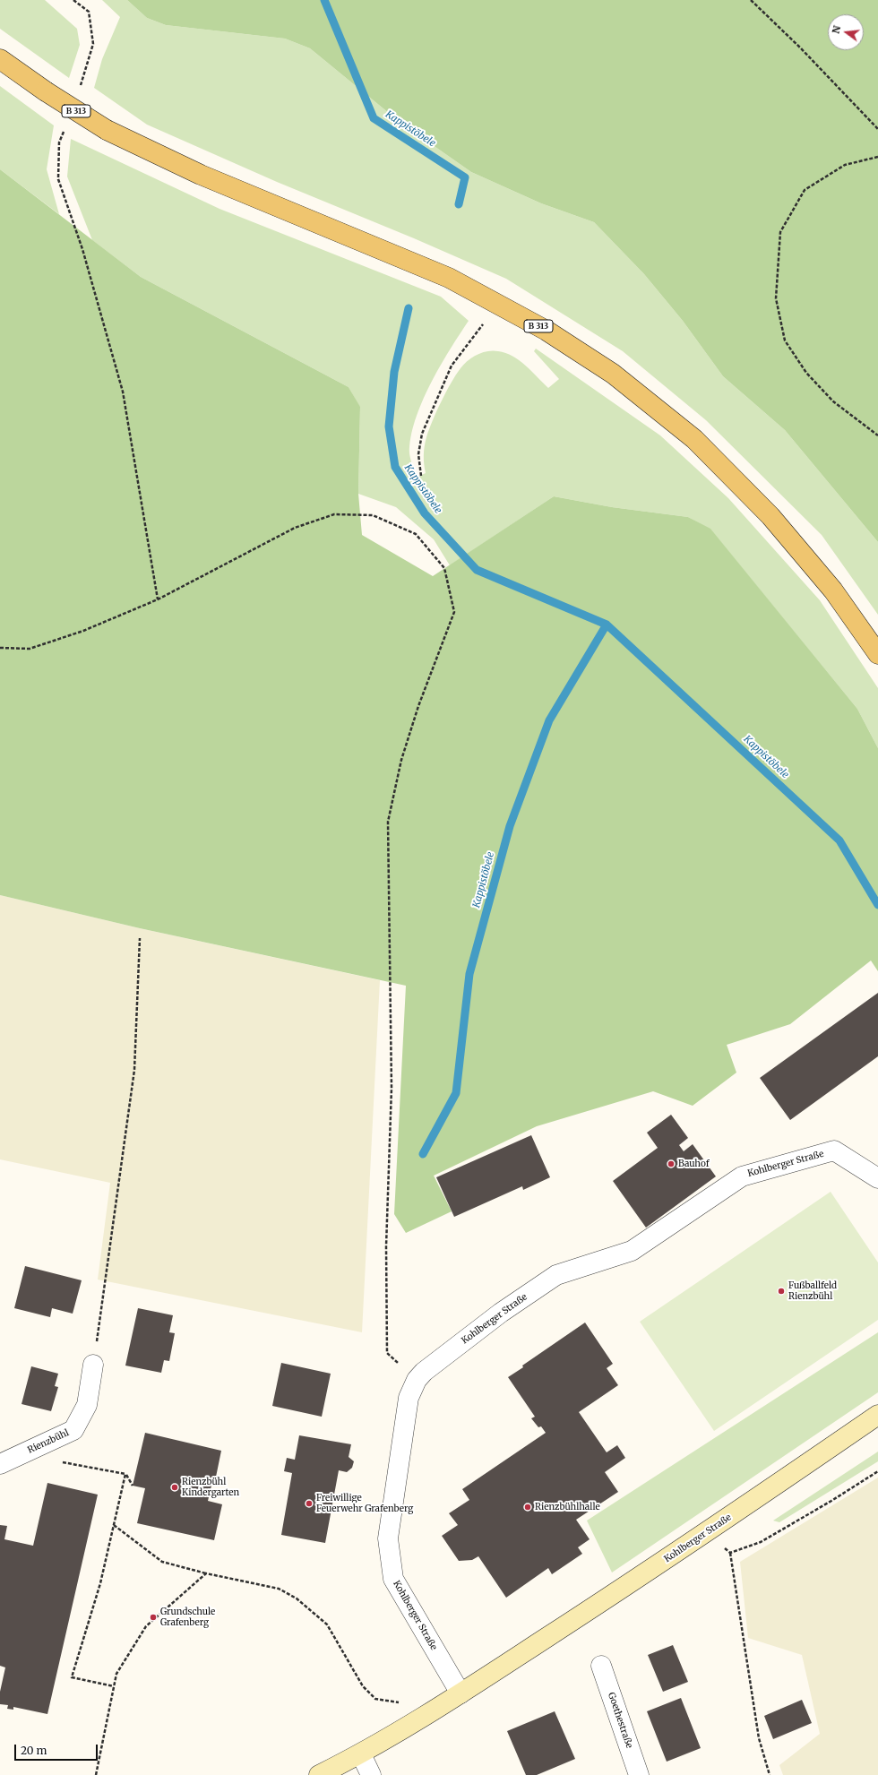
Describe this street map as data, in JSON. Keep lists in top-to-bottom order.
{
  "streets": {
    "main road": ["B 313"],
    "street": ["Kohlberger Straße", "Rienzbühl", "Goethestraße"]
  },
  "water": ["Kappistöbele"],
  "places": [
    "Bauhof",
    "Fußballfeld Rienzbühl",
    "Rienzbühl Kindergarten",
    "Freiwillige Feuerwehr Grafenberg",
    "Rienzbühlhalle",
    "Grundschule Grafenberg"
  ],
  "scale_bar": "20 m",
  "north": "left"
}
